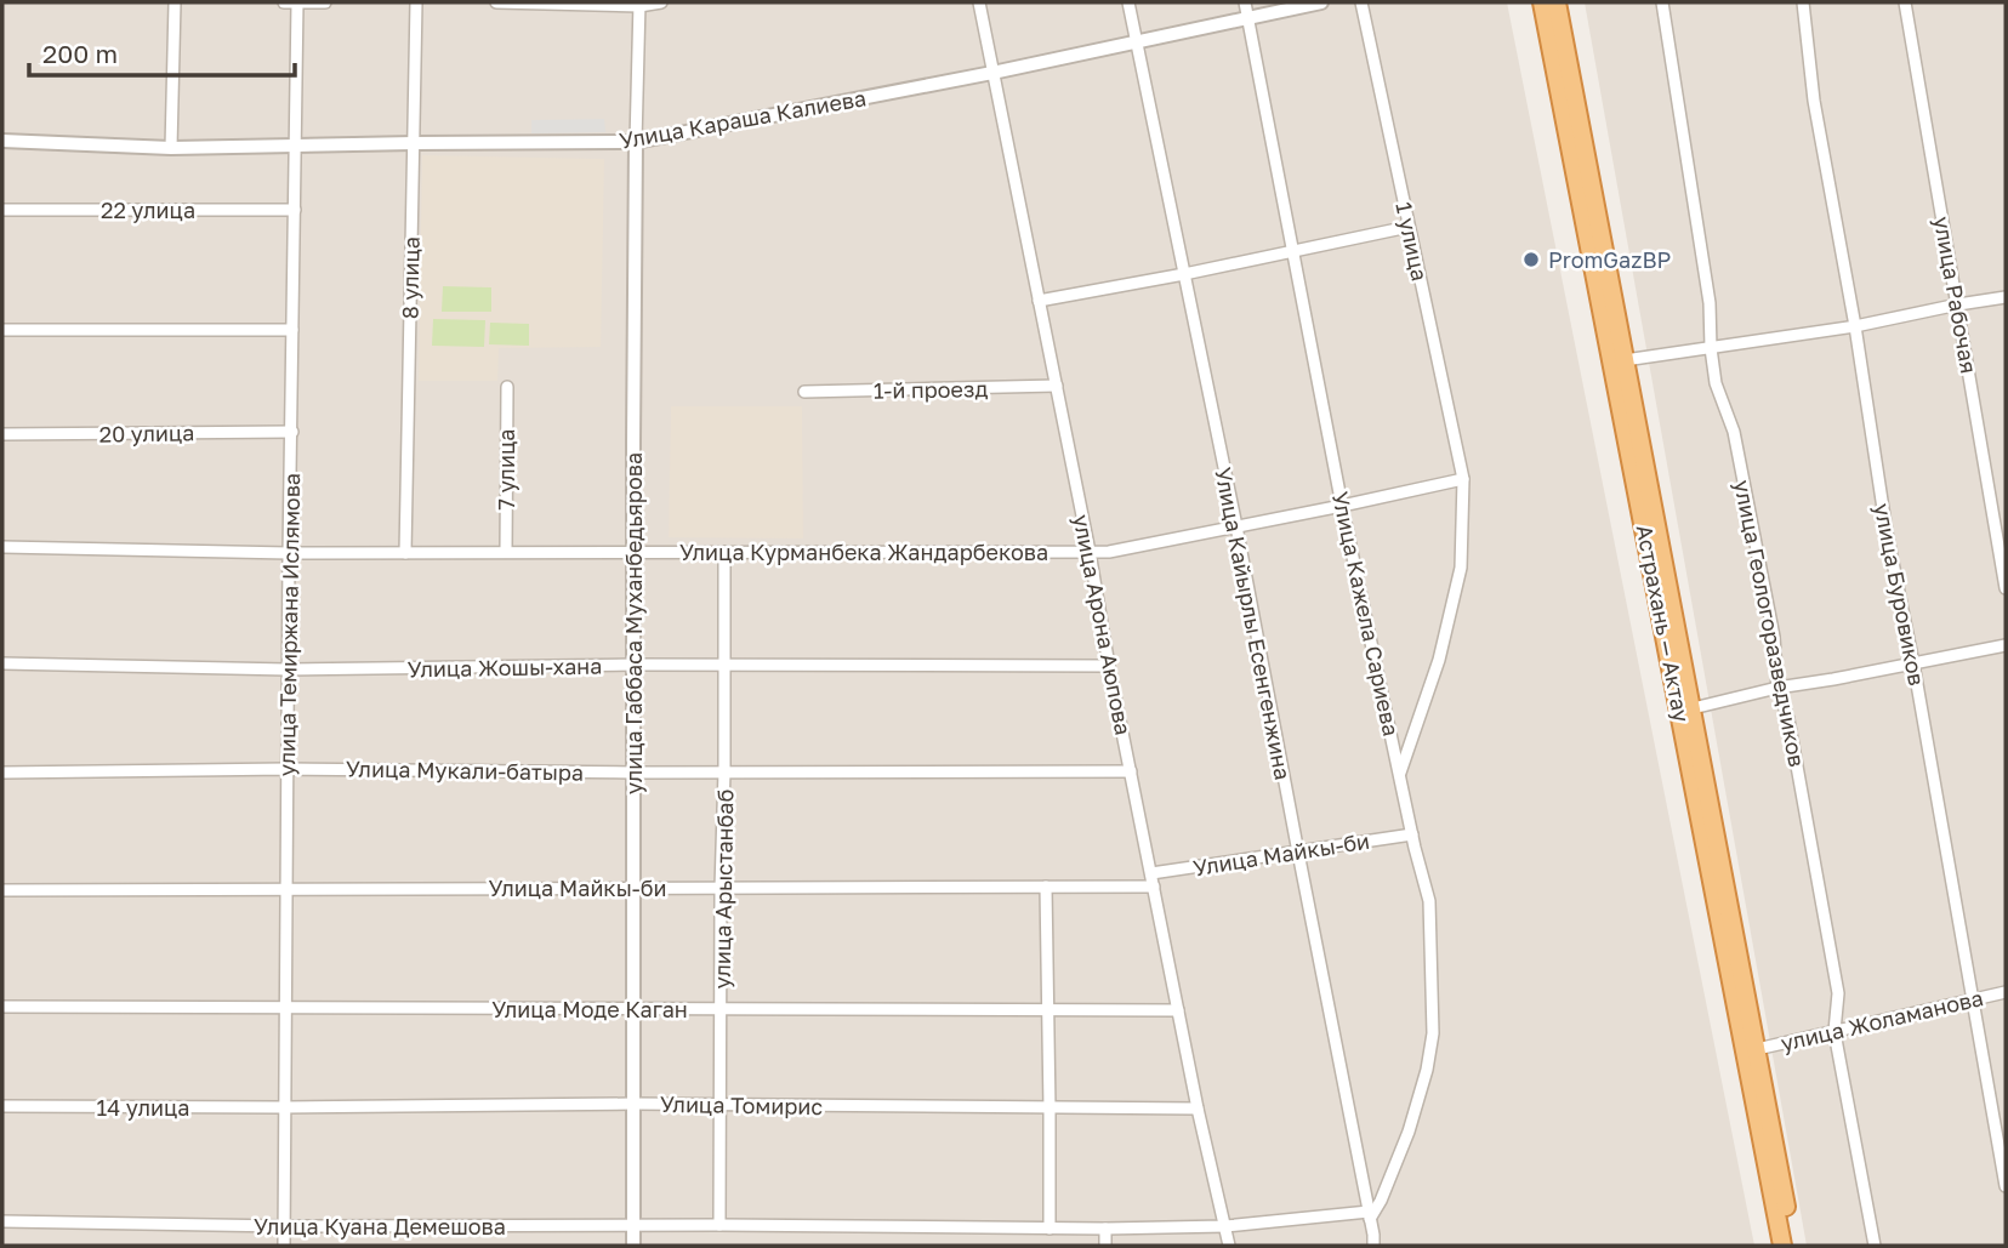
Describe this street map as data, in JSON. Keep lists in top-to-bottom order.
{
  "streets": {
    "highway": ["Астрахань — Актау"],
    "street": [
      "Улица Караша Калиева",
      "22 улица",
      "1 улица",
      "8 улица",
      "улица Рабочая",
      "1-й проезд",
      "20 улица",
      "7 улица",
      "Улица Курманбека Жандарбекова",
      "улица Буровиков",
      "Улица Кажела Сариева",
      "улица Габбаса Муханбедьярова",
      "Улица Кайырлы Есенгенжина",
      "улица Геологоразведчиков",
      "улица Темиржана Ислямова",
      "улица Арона Аюпова",
      "Улица Жошы-хана",
      "Улица Мукали-батыра",
      "Улица Майкы-би",
      "улица Арыстанбаб",
      "Улица Моде Каган",
      "улица Жоламанова",
      "Улица Томирис",
      "14 улица",
      "Улица Куана Демешова"
    ]
  },
  "crossings": [
    ["Улица Караша Калиева", "8 улица"],
    ["Улица Караша Калиева", "Улица Кажела Сариева"],
    ["Улица Караша Калиева", "улица Габбаса Муханбедьярова"],
    ["Улица Караша Калиева", "Улица Кайырлы Есенгенжина"],
    ["Улица Караша Калиева", "улица Темиржана Ислямова"],
    ["Улица Караша Калиева", "улица Арона Аюпова"],
    ["22 улица", "улица Темиржана Ислямова"],
    ["1 улица", "Улица Курманбека Жандарбекова"],
    ["1 улица", "Улица Кажела Сариева"],
    ["8 улица", "Улица Курманбека Жандарбекова"],
    ["1-й проезд", "улица Арона Аюпова"],
    ["20 улица", "улица Темиржана Ислямова"],
    ["7 улица", "Улица Курманбека Жандарбекова"],
    ["Улица Курманбека Жандарбекова", "Улица Кажела Сариева"],
    ["Улица Курманбека Жандарбекова", "улица Габбаса Муханбедьярова"],
    ["Улица Курманбека Жандарбекова", "Улица Кайырлы Есенгенжина"],
    ["Улица Курманбека Жандарбекова", "улица Темиржана Ислямова"],
    ["Улица Курманбека Жандарбекова", "улица Арона Аюпова"],
    ["Улица Курманбека Жандарбекова", "улица Арыстанбаб"],
    ["улица Буровиков", "улица Жоламанова"],
    ["Улица Кажела Сариева", "Улица Кайырлы Есенгенжина"],
    ["Улица Кажела Сариева", "Улица Майкы-би"],
    ["Улица Кажела Сариева", "Улица Куана Демешова"],
    ["улица Габбаса Муханбедьярова", "Улица Жошы-хана"],
    ["улица Габбаса Муханбедьярова", "Улица Мукали-батыра"],
    ["улица Габбаса Муханбедьярова", "Улица Майкы-би"],
    ["улица Габбаса Муханбедьярова", "Улица Моде Каган"],
    ["улица Габбаса Муханбедьярова", "Улица Томирис"],
    ["улица Габбаса Муханбедьярова", "Улица Куана Демешова"],
    ["Улица Кайырлы Есенгенжина", "Улица Майкы-би"],
    ["Улица Кайырлы Есенгенжина", "Улица Куана Демешова"],
    ["Астрахань — Актау", "улица Жоламанова"],
    ["улица Геологоразведчиков", "улица Жоламанова"],
    ["улица Темиржана Ислямова", "Улица Жошы-хана"],
    ["улица Темиржана Ислямова", "Улица Мукали-батыра"],
    ["улица Темиржана Ислямова", "Улица Майкы-би"],
    ["улица Темиржана Ислямова", "Улица Моде Каган"],
    ["улица Темиржана Ислямова", "Улица Томирис"],
    ["улица Темиржана Ислямова", "14 улица"],
    ["улица Темиржана Ислямова", "Улица Куана Демешова"],
    ["улица Арона Аюпова", "Улица Жошы-хана"],
    ["улица Арона Аюпова", "Улица Мукали-батыра"],
    ["улица Арона Аюпова", "Улица Майкы-би"],
    ["улица Арона Аюпова", "Улица Моде Каган"],
    ["улица Арона Аюпова", "Улица Томирис"],
    ["улица Арона Аюпова", "Улица Куана Демешова"],
    ["Улица Жошы-хана", "улица Арыстанбаб"],
    ["Улица Мукали-батыра", "улица Арыстанбаб"],
    ["Улица Майкы-би", "улица Арыстанбаб"],
    ["улица Арыстанбаб", "Улица Моде Каган"],
    ["улица Арыстанбаб", "Улица Томирис"],
    ["улица Арыстанбаб", "Улица Куана Демешова"],
    ["Улица Томирис", "14 улица"]
  ],
  "places": ["PromGazBP"],
  "scale_bar": "200 m"
}
